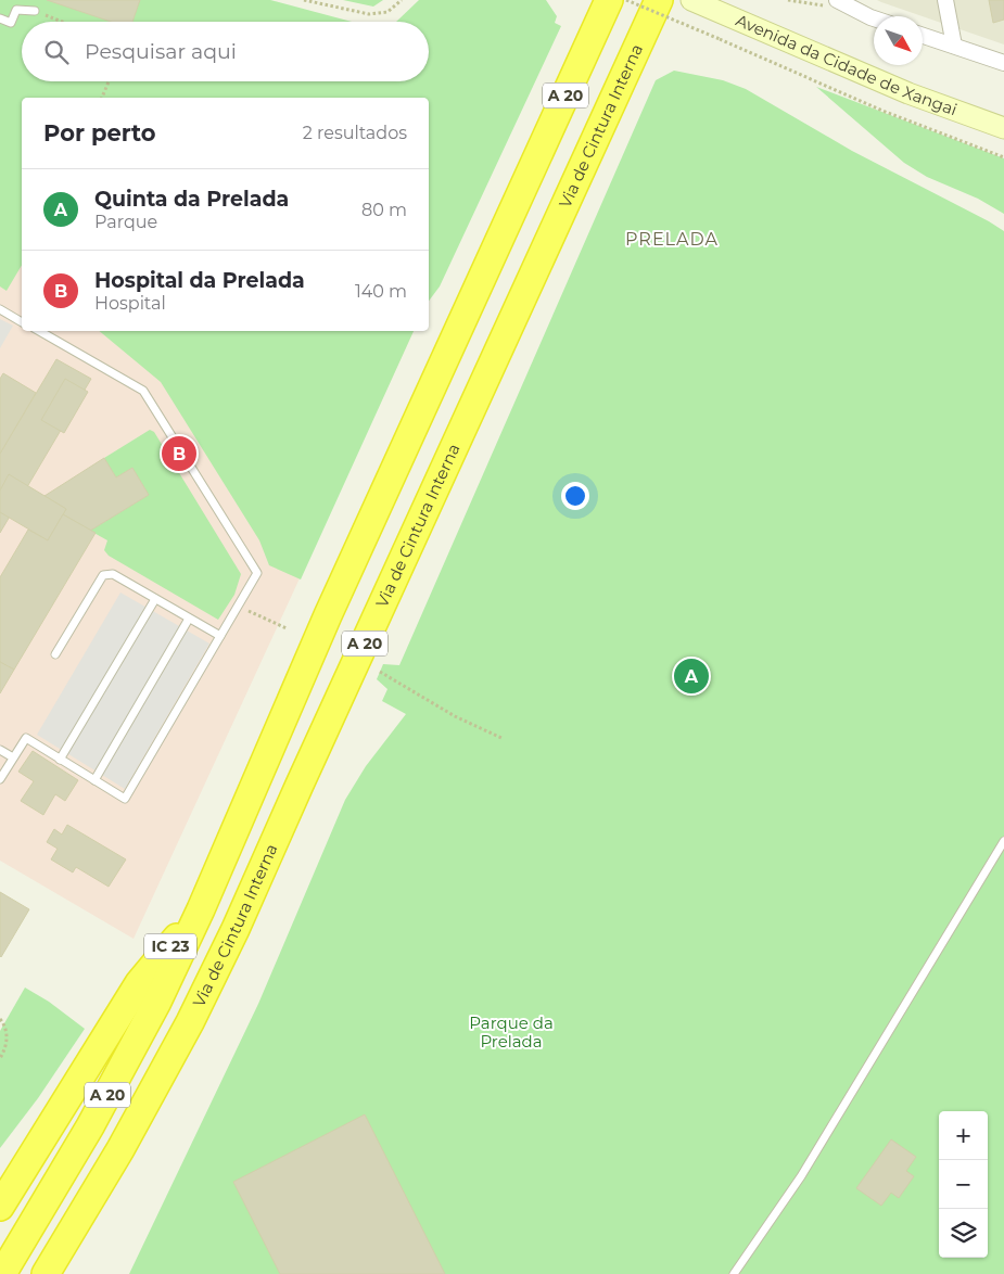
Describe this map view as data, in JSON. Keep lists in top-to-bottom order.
{
  "streets": {
    "highway": ["A 20", "Via de Cintura Interna", "IC 23"],
    "main road": ["Avenida da Cidade de Xangai"]
  },
  "crossings": [
    ["A 20", "IC 23"]
  ],
  "districts": ["PRELADA"],
  "parks": ["Parque da Prelada"],
  "north": "bottom right",
  "page": {
    "search": "Pesquisar aqui",
    "heading": ["Por perto", "2 resultados"],
    "list": [
      {
        "mark": "A",
        "name": "Quinta da Prelada",
        "note": "Parque",
        "value": "80 m"
      },
      {
        "mark": "B",
        "name": "Hospital da Prelada",
        "note": "Hospital",
        "value": "140 m"
      }
    ],
    "pins": ["B", "A"],
    "map_buttons": ["+", "−"]
  }
}
